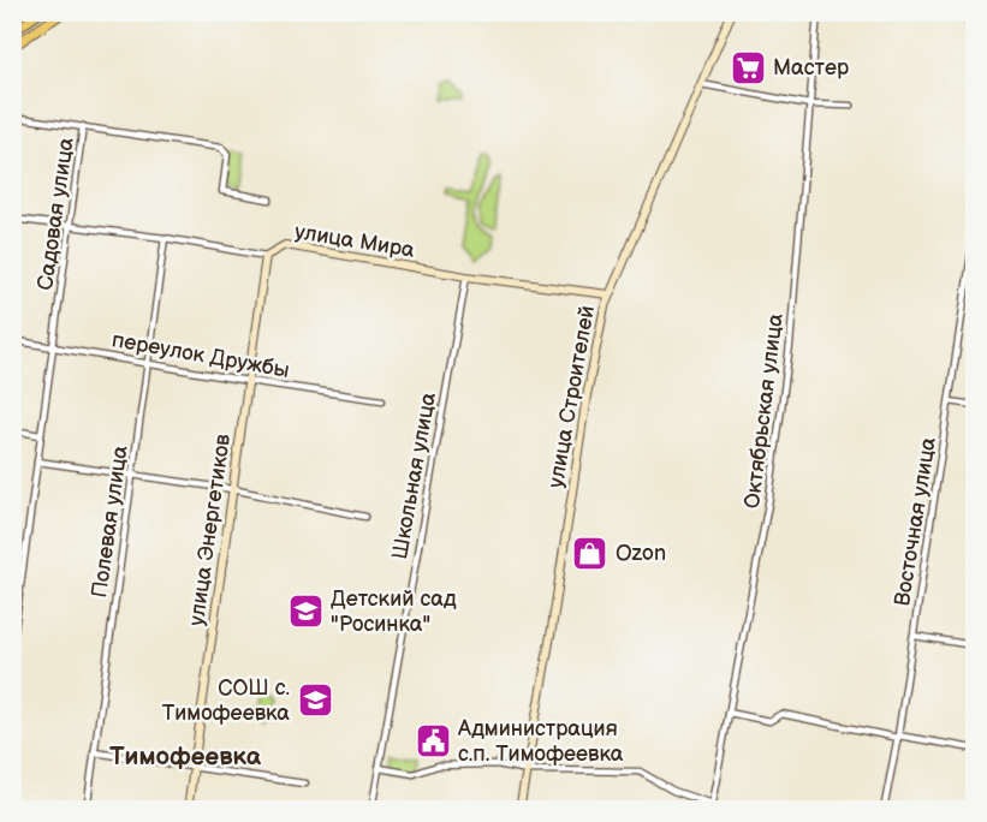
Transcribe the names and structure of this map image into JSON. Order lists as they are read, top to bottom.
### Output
{
  "streets": {
    "street": [
      "Садовая улица",
      "улица Мира",
      "переулок Дружбы",
      "улица Строителей",
      "Октябрьская улица",
      "Школьная улица",
      "Полевая улица",
      "Восточная улица",
      "улица Энергетиков"
    ]
  },
  "crossings": [
    ["Садовая улица", "улица Мира"],
    ["Садовая улица", "переулок Дружбы"],
    ["улица Мира", "улица Строителей"],
    ["улица Мира", "Школьная улица"],
    ["улица Мира", "Полевая улица"],
    ["улица Мира", "улица Энергетиков"],
    ["переулок Дружбы", "Полевая улица"],
    ["переулок Дружбы", "улица Энергетиков"]
  ],
  "districts": ["Тимофеевка"],
  "places": {
    "supermarket": ["Мастер"],
    "shop": ["Ozon"],
    "school or university": ["Детский сад \"Росинка\"", "СОШ с. Тимофеевка"],
    "public building": ["Администрация с.п. Тимофеевка"]
  }
}
